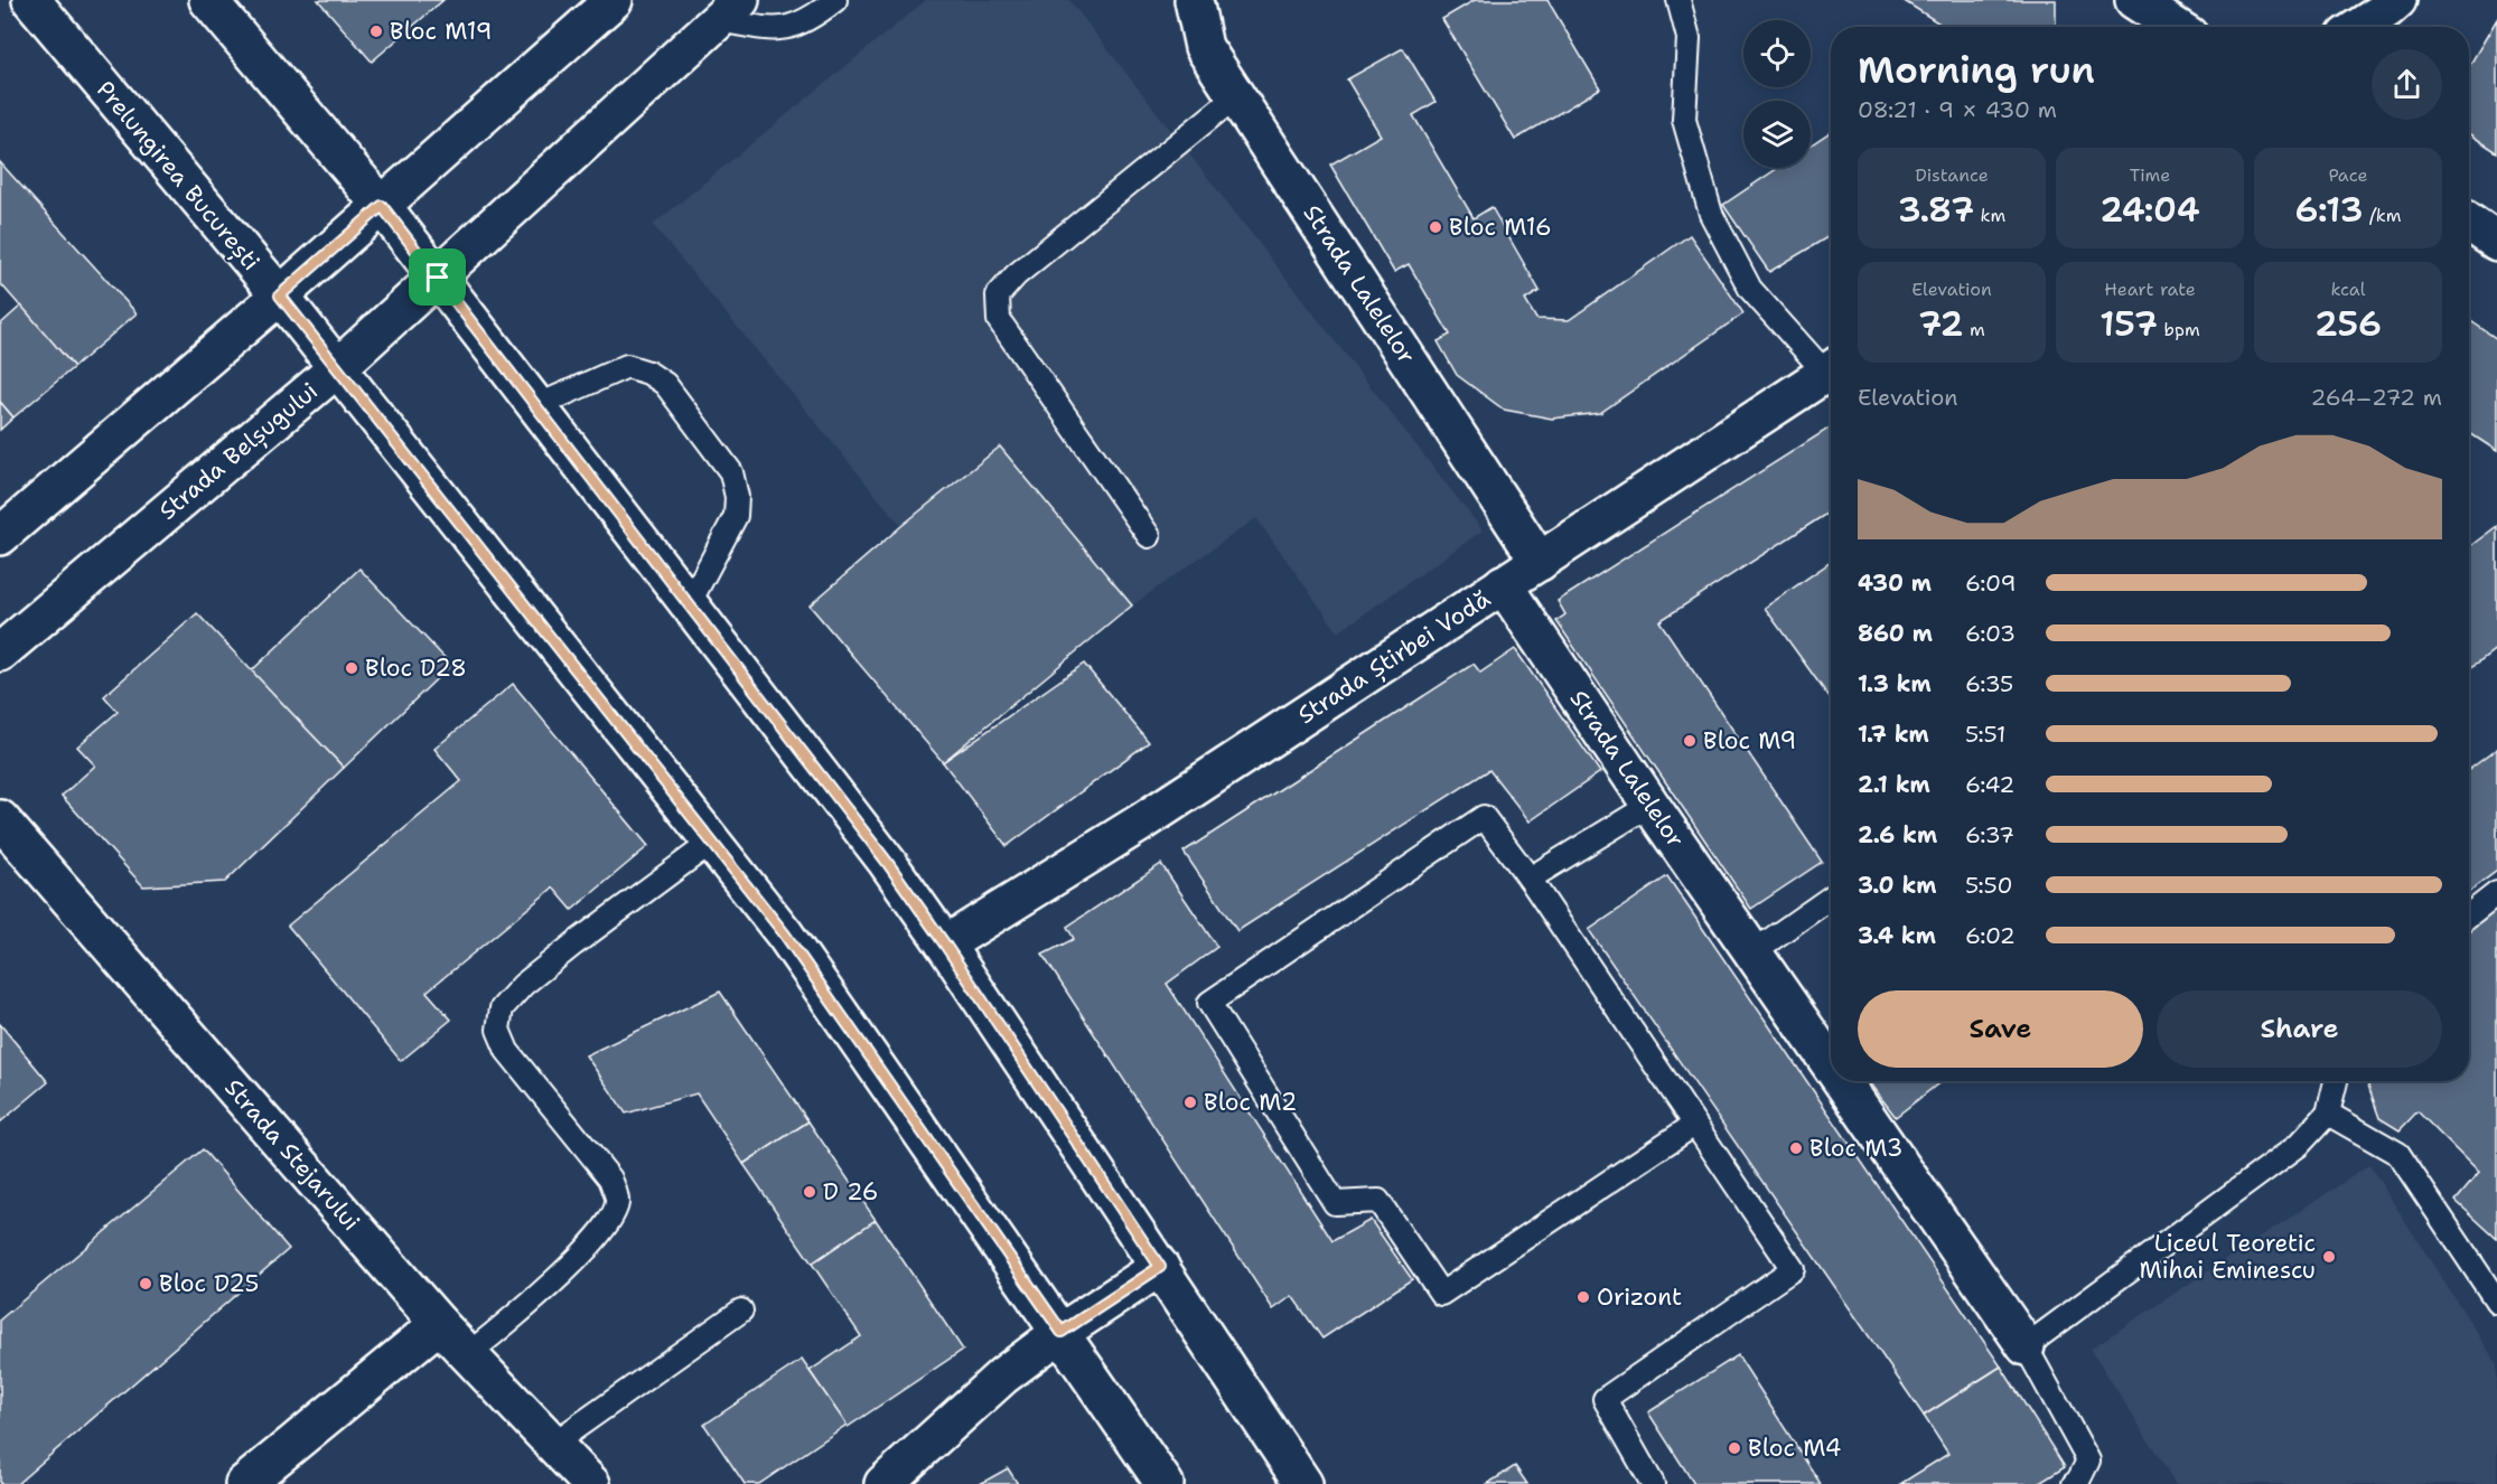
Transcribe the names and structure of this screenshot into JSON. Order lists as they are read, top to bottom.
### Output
{
  "streets": {
    "street": [
      "Prelungirea București",
      "Strada Lalelelor",
      "Strada Belșugului",
      "Strada Știrbei Vodă",
      "Strada Stejarului"
    ]
  },
  "crossings": [
    ["Prelungirea București", "Strada Belșugului"],
    ["Strada Lalelelor", "Strada Știrbei Vodă"]
  ],
  "places": [
    "Bloc M19",
    "Bloc M16",
    "Bloc D28",
    "Bloc M9",
    "Bloc M2",
    "Bloc M3",
    "D 26",
    "Liceul Teoretic Mihai Eminescu",
    "Bloc D25",
    "Orizont",
    "Bloc M4"
  ],
  "page": {
    "heading": ["Morning run", "08:21 · 9 × 430 m"],
    "stats": [
      ["Distance", "3.87 km"],
      ["Time", "24:04"],
      ["Pace", "6:13 /km"],
      ["Elevation", "72 m"],
      ["Heart rate", "157 bpm"],
      ["kcal", "256"]
    ],
    "chart": ["Elevation", "264–272 m"],
    "list": [
      {
        "name": "430 m",
        "note": "6:09"
      },
      {
        "name": "860 m",
        "note": "6:03"
      },
      {
        "name": "1.3 km",
        "note": "6:35"
      },
      {
        "name": "1.7 km",
        "note": "5:51"
      },
      {
        "name": "2.1 km",
        "note": "6:42"
      },
      {
        "name": "2.6 km",
        "note": "6:37"
      },
      {
        "name": "3.0 km",
        "note": "5:50"
      },
      {
        "name": "3.4 km",
        "note": "6:02"
      }
    ],
    "buttons": ["Save", "Share"]
  }
}
